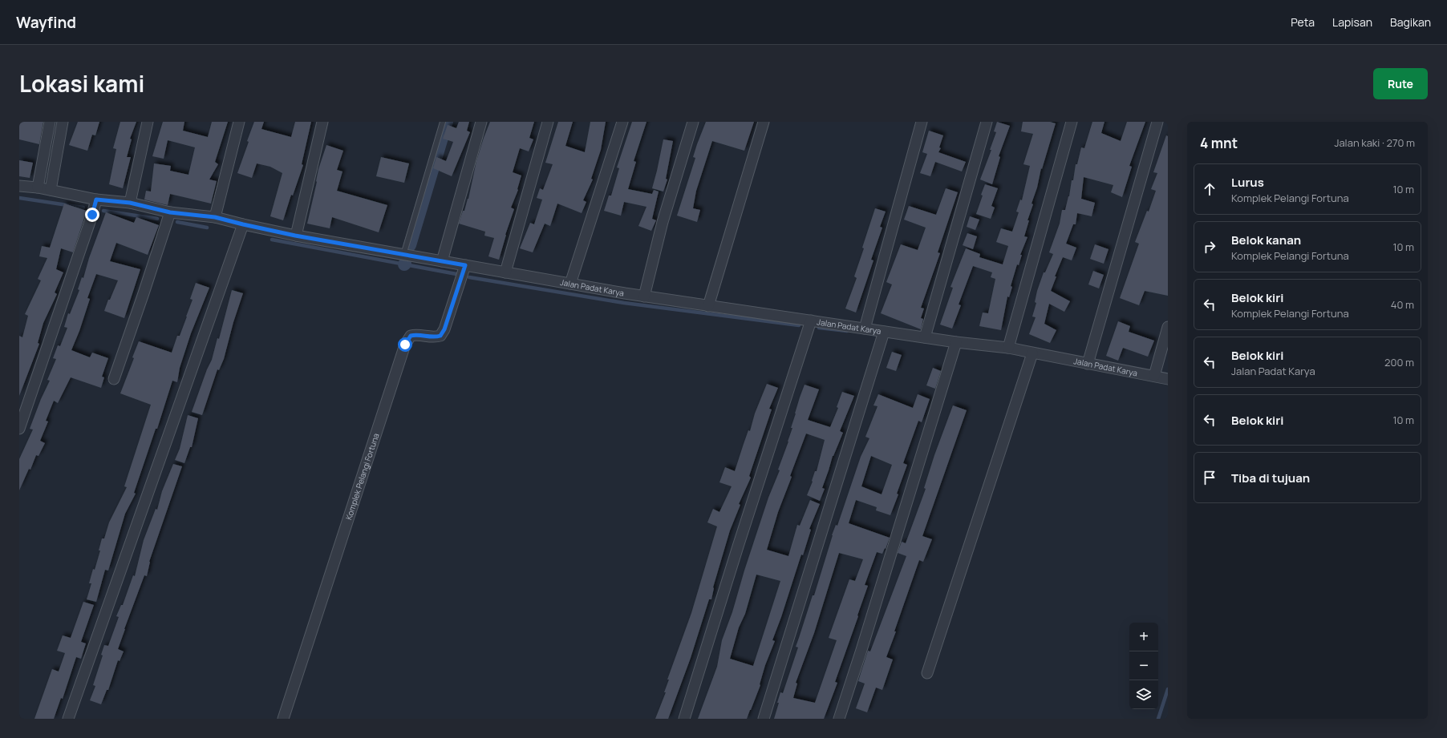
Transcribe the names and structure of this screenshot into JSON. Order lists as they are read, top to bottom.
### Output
{
  "streets": {
    "street": ["Jalan Padat Karya", "Komplek Pelangi Fortuna"]
  },
  "crossings": [
    ["Jalan Padat Karya", "Komplek Pelangi Fortuna"]
  ],
  "page": {
    "header": "Wayfind",
    "nav": ["Peta", "Lapisan", "Bagikan"],
    "title": "Lokasi kami",
    "buttons": "Rute",
    "heading": ["4 mnt", "Jalan kaki · 270 m"],
    "list": [
      ["Lurus", "Komplek Pelangi Fortuna", "10 m"],
      ["Belok kanan", "Komplek Pelangi Fortuna", "10 m"],
      ["Belok kiri", "Komplek Pelangi Fortuna", "40 m"],
      ["Belok kiri", "Jalan Padat Karya", "200 m"],
      ["Belok kiri", "10 m"],
      "Tiba di tujuan"
    ],
    "map_buttons": ["+", "−"]
  }
}
